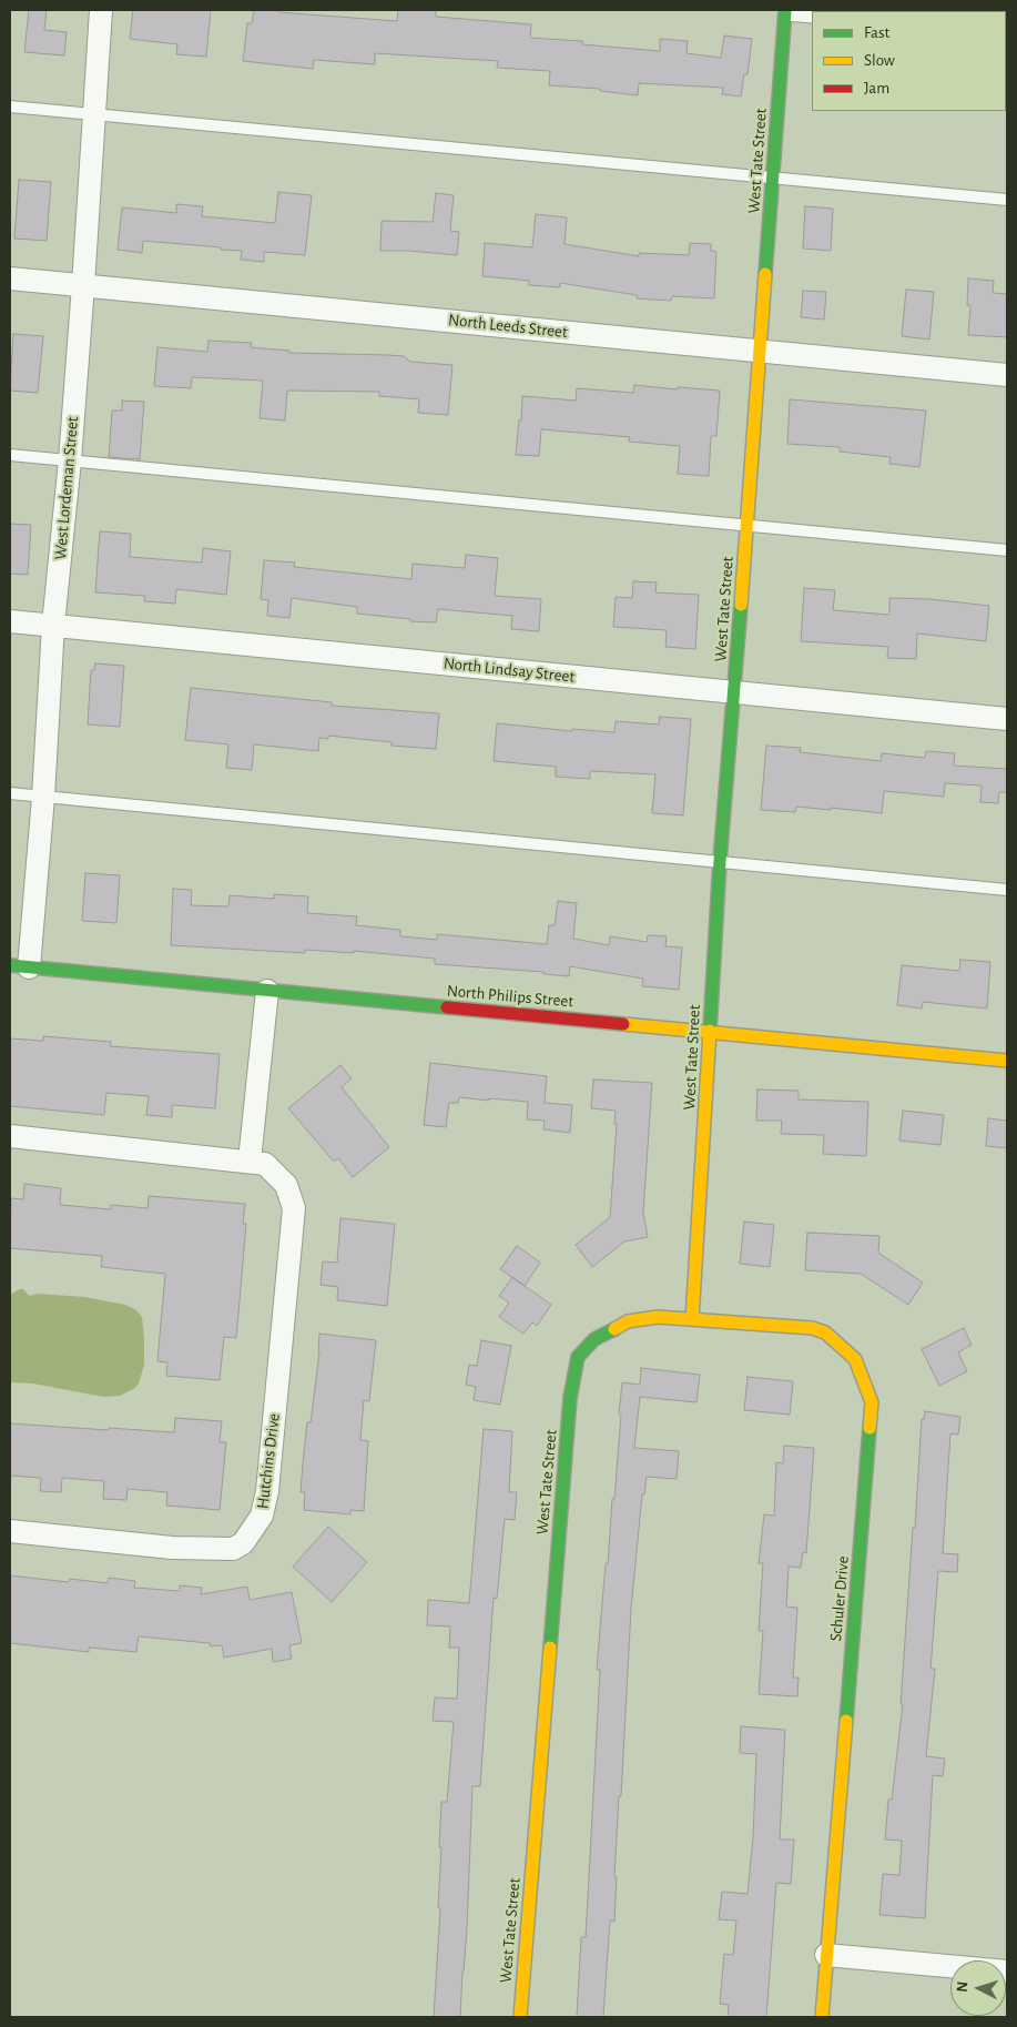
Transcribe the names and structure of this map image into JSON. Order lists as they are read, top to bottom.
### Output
{
  "streets": {
    "street": [
      "West Tate Street",
      "North Leeds Street",
      "West Lordeman Street",
      "North Lindsay Street",
      "North Philips Street",
      "Hutchins Drive",
      "Schuler Drive"
    ]
  },
  "crossings": [
    ["West Tate Street", "North Leeds Street"],
    ["West Tate Street", "North Lindsay Street"],
    ["West Tate Street", "North Philips Street"],
    ["West Tate Street", "Schuler Drive"],
    ["North Leeds Street", "West Lordeman Street"],
    ["West Lordeman Street", "North Lindsay Street"],
    ["West Lordeman Street", "North Philips Street"]
  ],
  "legend": ["Fast", "Slow", "Jam"],
  "north": "left"
}
